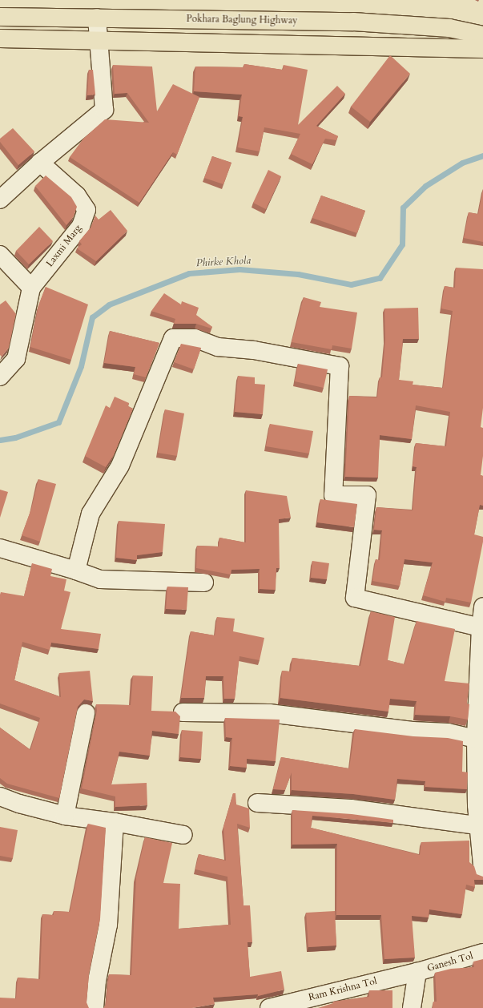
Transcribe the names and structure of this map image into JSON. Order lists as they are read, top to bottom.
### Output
{
  "streets": {
    "highway": ["Pokhara Baglung Highway"],
    "street": ["Laxmi Marg", "Ganesh Tol", "Ram Krishna Tol"]
  },
  "crossings": [
    ["Ganesh Tol", "Ram Krishna Tol"]
  ],
  "water": ["Phirke Khola"]
}
